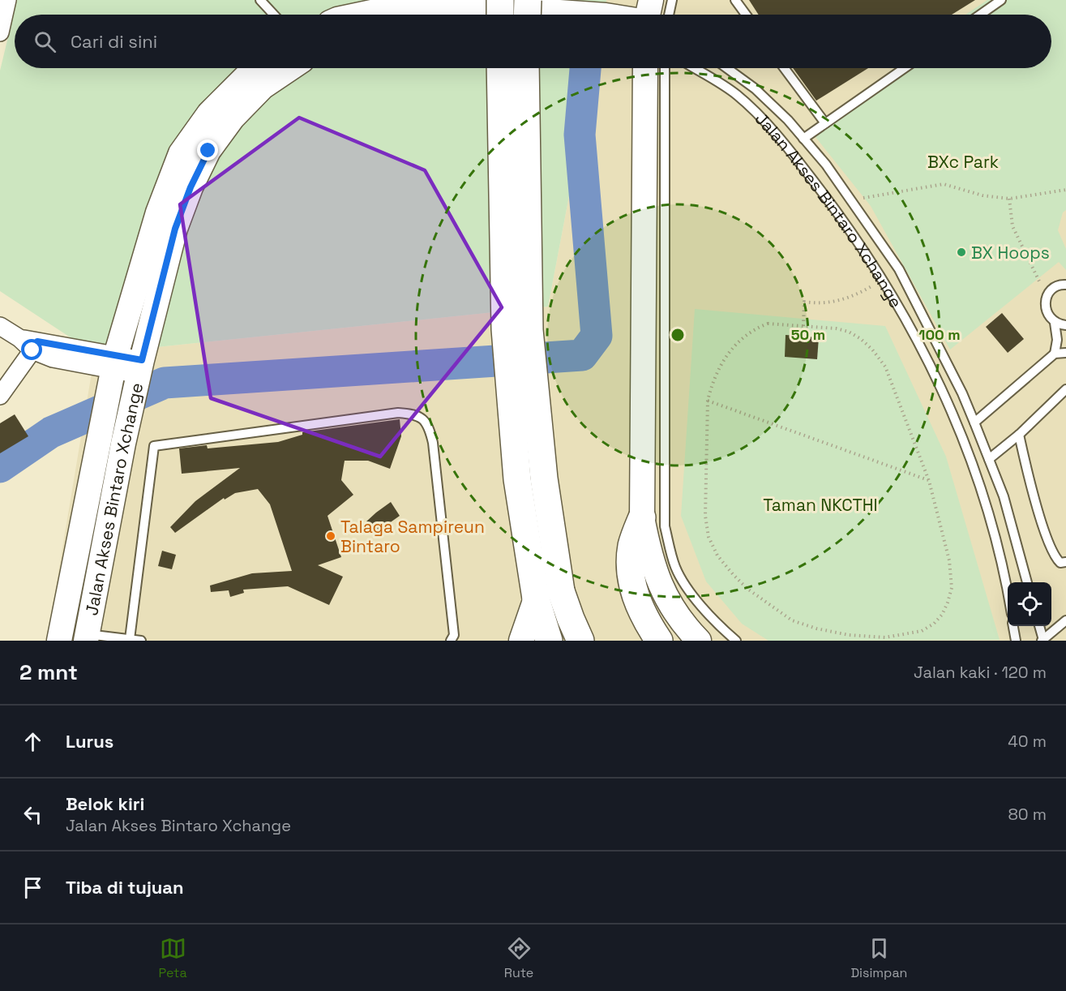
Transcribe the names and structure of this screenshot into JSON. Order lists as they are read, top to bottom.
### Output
{
  "streets": {
    "main road": ["Jalan Akses Bintaro Xchange"]
  },
  "parks": ["BXc Park", "Taman NKCTHI"],
  "places": ["BX Hoops", "Talaga Sampireun Bintaro"],
  "page": {
    "search": "Cari di sini",
    "heading": ["2 mnt", "Jalan kaki · 120 m"],
    "list": [
      ["Lurus", "40 m"],
      ["Belok kiri", "Jalan Akses Bintaro Xchange", "80 m"],
      "Tiba di tujuan"
    ],
    "nav": ["Peta", "Rute", "Disimpan"]
  },
  "rings": ["50 m", "100 m"]
}
